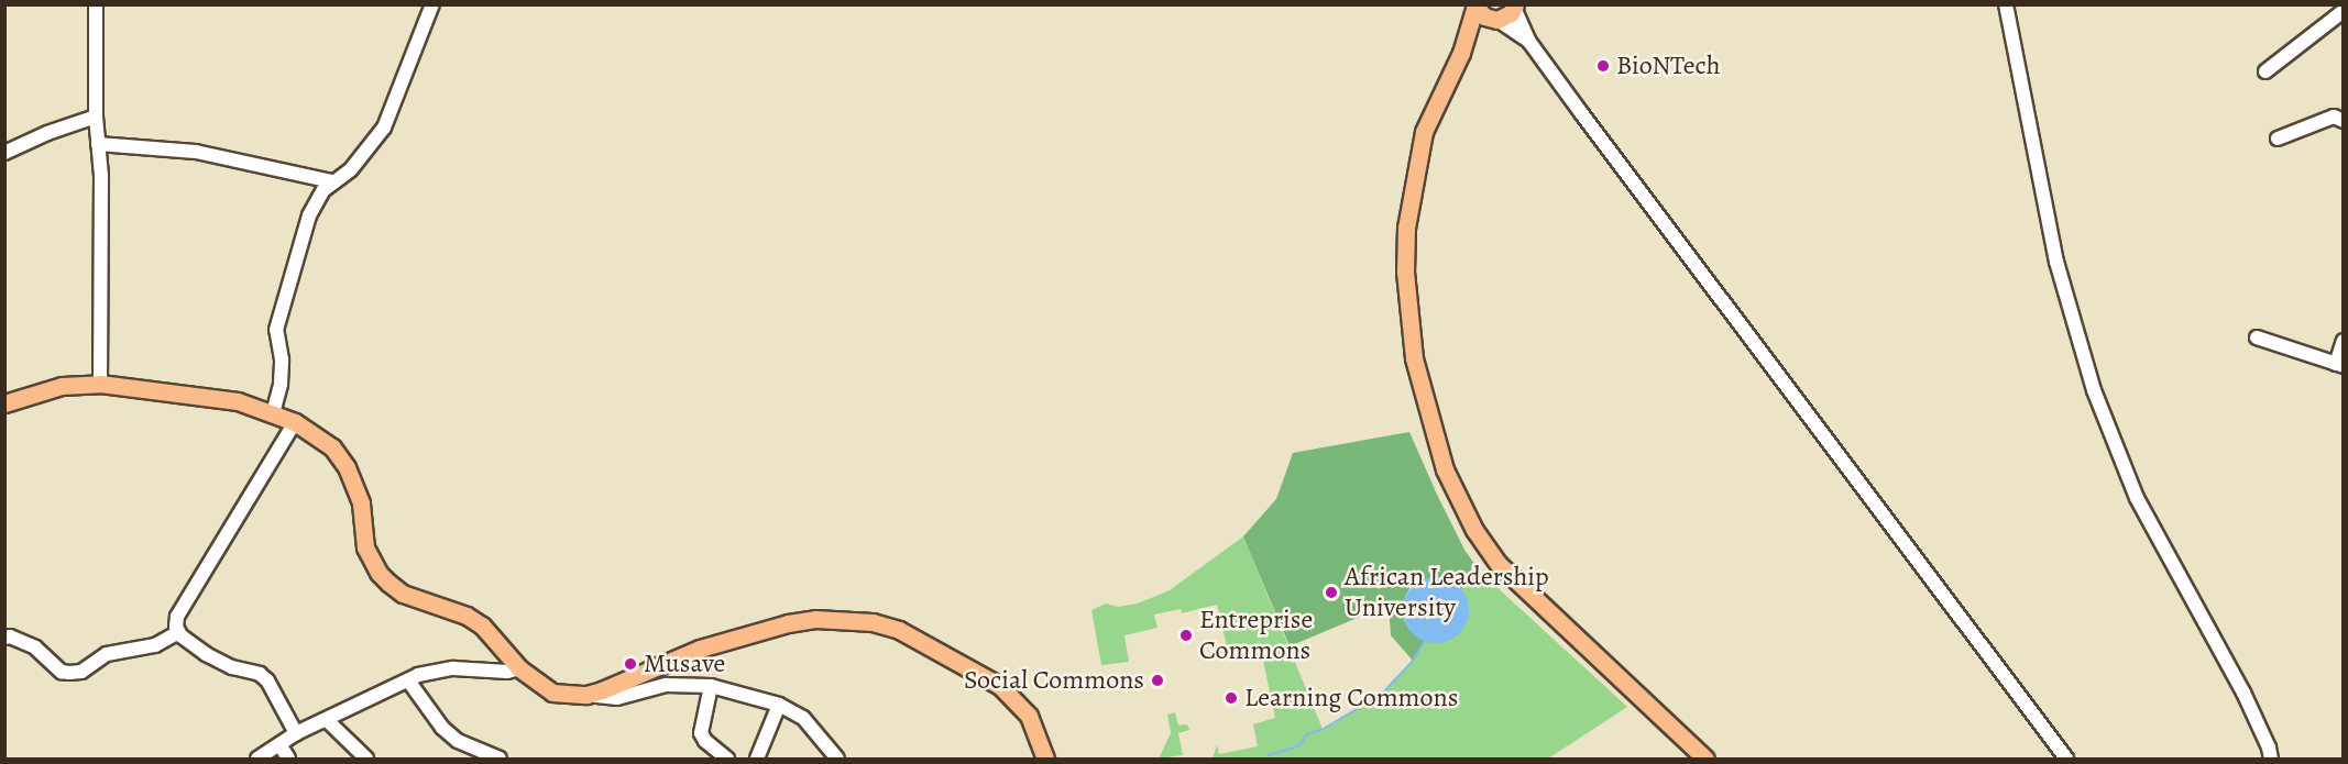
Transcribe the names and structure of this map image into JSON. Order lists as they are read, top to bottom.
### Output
{
  "places": [
    "BioNTech",
    "African Leadership University",
    "Entreprise Commons",
    "Musave",
    "Social Commons",
    "Learning Commons"
  ]
}
